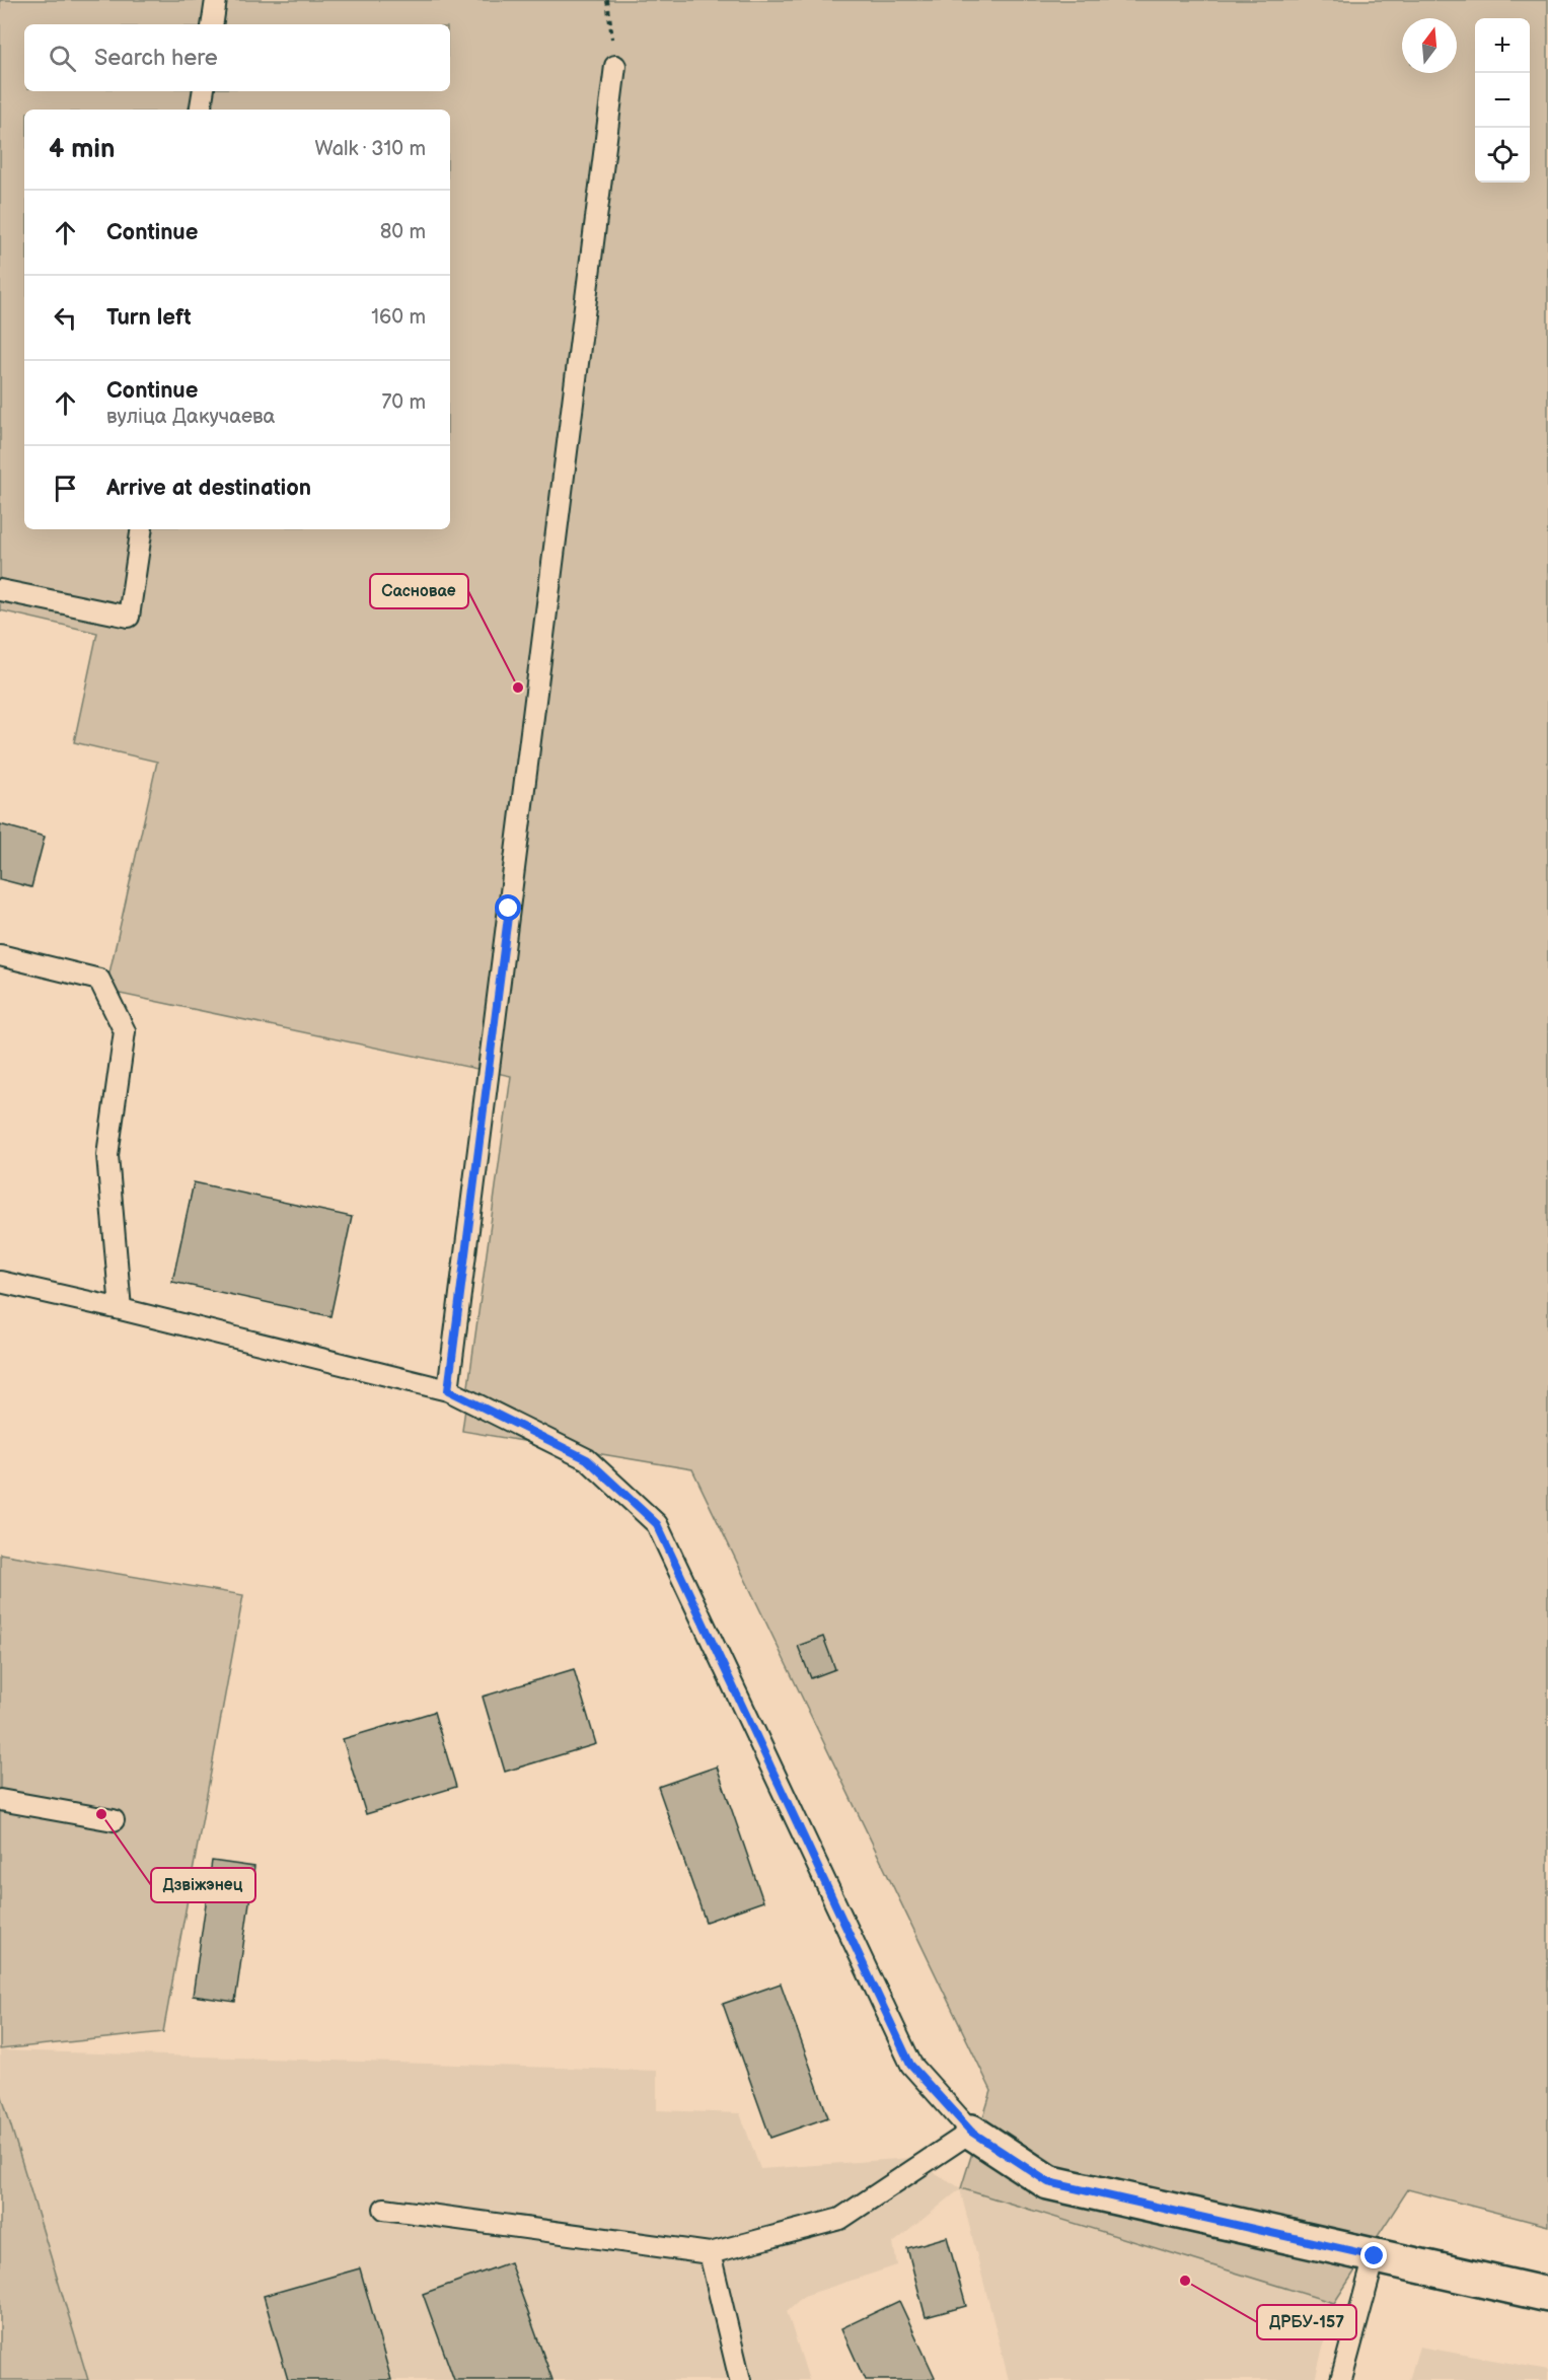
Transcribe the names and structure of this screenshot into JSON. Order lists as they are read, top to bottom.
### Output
{
  "places": ["Сасновае", "Дзвіжэнец", "ДРБУ-157"],
  "north": "top",
  "page": {
    "map_buttons": ["+", "−"],
    "search": "Search here",
    "heading": ["4 min", "Walk · 310 m"],
    "list": [
      ["Continue", "80 m"],
      ["Turn left", "160 m"],
      ["Continue", "вуліца Дакучаева", "70 m"],
      "Arrive at destination"
    ]
  }
}
